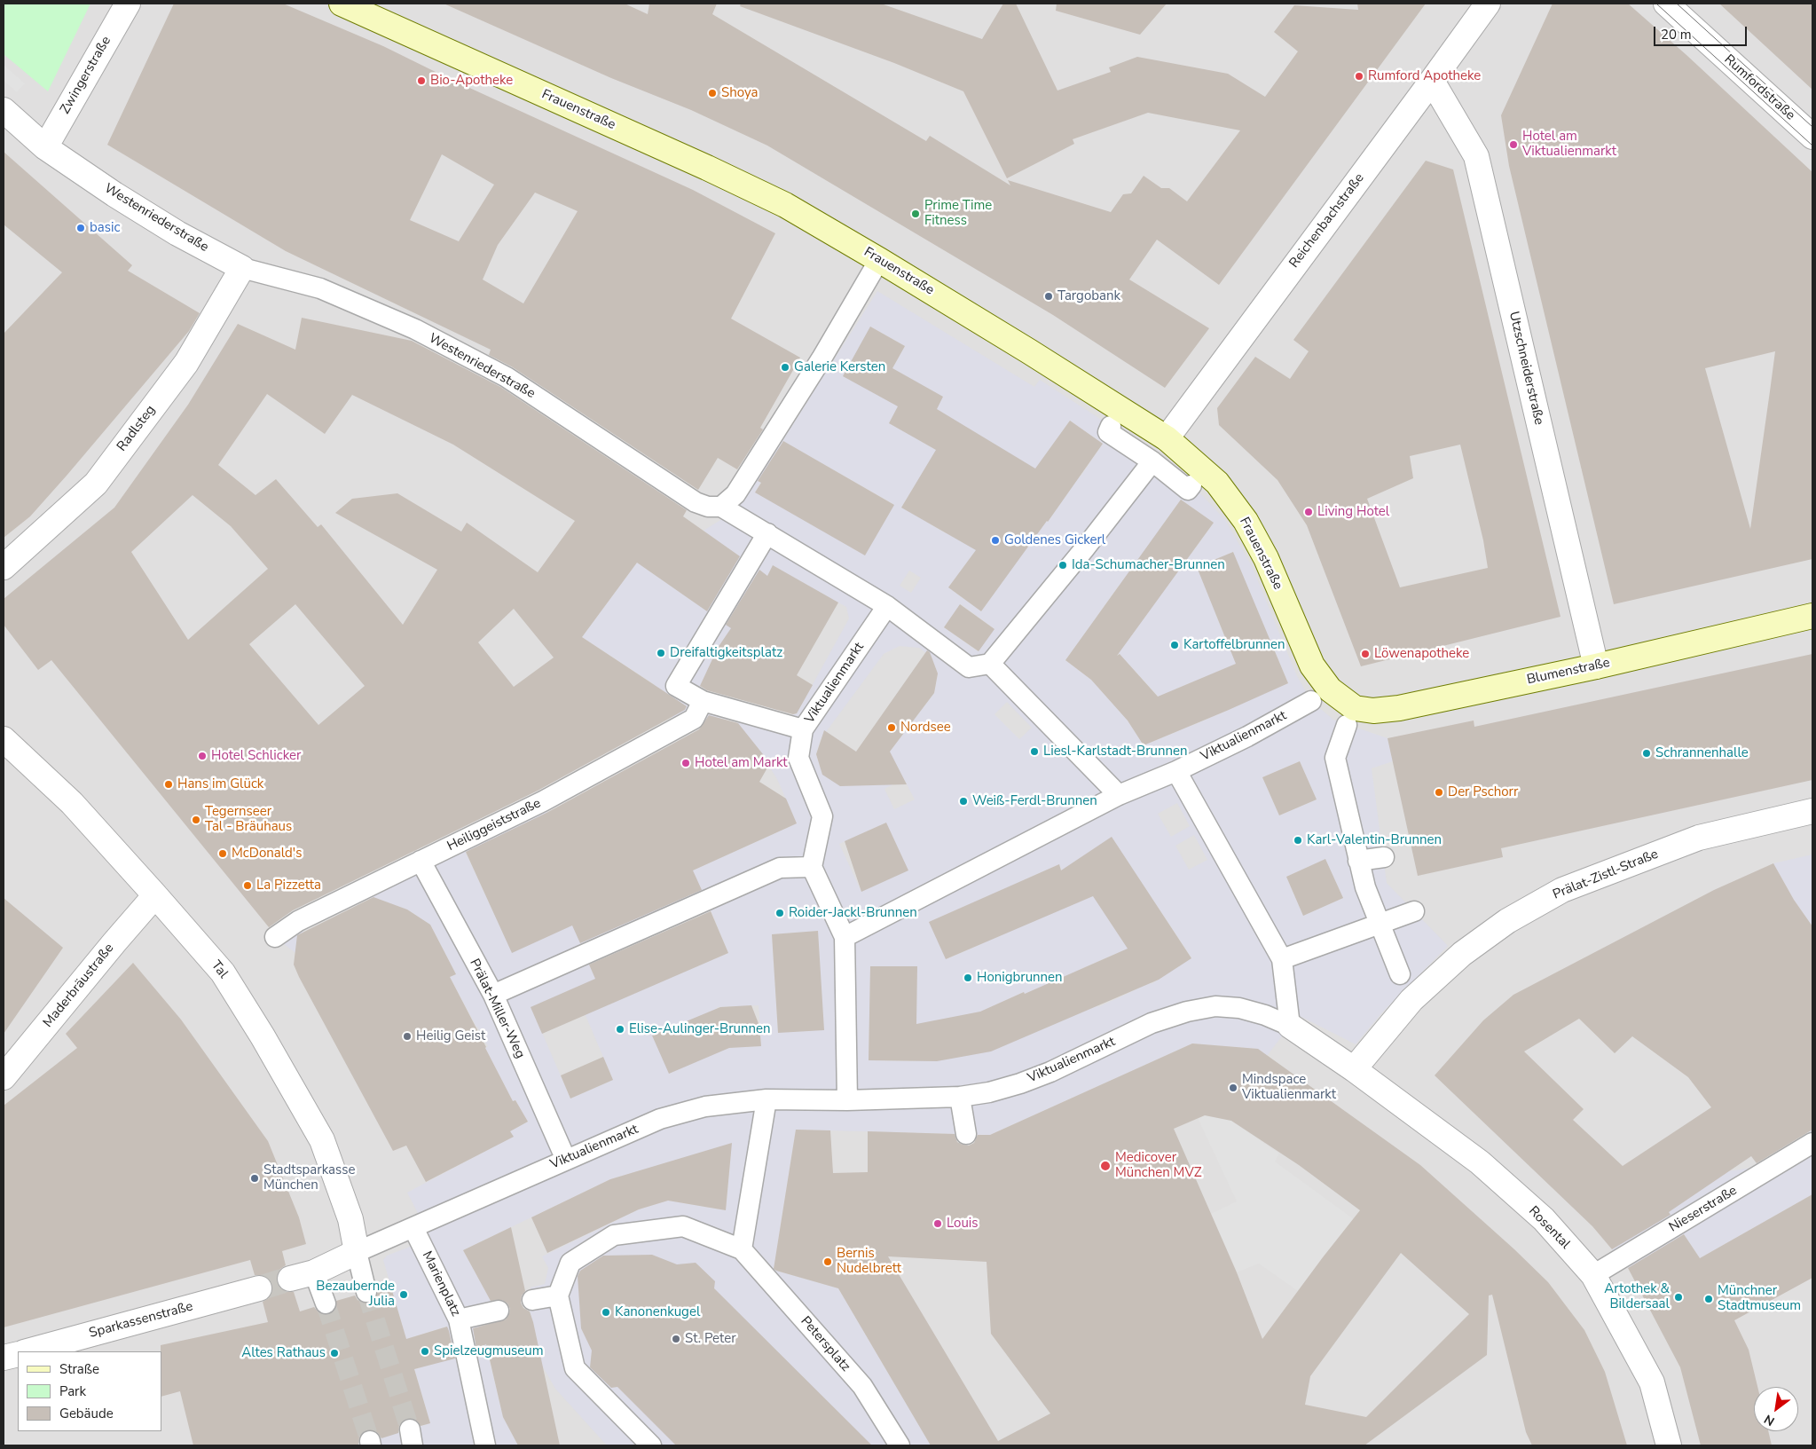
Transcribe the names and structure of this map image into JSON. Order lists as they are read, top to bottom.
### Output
{
  "streets": {
    "main road": ["Frauenstraße", "Blumenstraße"],
    "street": [
      "Zwingerstraße",
      "Rumfordstraße",
      "Westenriederstraße",
      "Reichenbachstraße",
      "Utzschneiderstraße",
      "Radlsteg",
      "Viktualienmarkt",
      "Heiliggeiststraße",
      "Prälat-Zistl-Straße",
      "Tal",
      "Maderbräustraße",
      "Prälat-Miller-Weg",
      "Nieserstraße",
      "Rosental",
      "Marienplatz",
      "Sparkassenstraße",
      "Petersplatz"
    ]
  },
  "crossings": [
    ["Zwingerstraße", "Westenriederstraße"],
    ["Frauenstraße", "Reichenbachstraße"],
    ["Frauenstraße", "Blumenstraße"],
    ["Frauenstraße", "Viktualienmarkt"],
    ["Westenriederstraße", "Radlsteg"],
    ["Reichenbachstraße", "Utzschneiderstraße"],
    ["Utzschneiderstraße", "Blumenstraße"],
    ["Blumenstraße", "Viktualienmarkt"],
    ["Viktualienmarkt", "Prälat-Zistl-Straße"],
    ["Viktualienmarkt", "Tal"],
    ["Viktualienmarkt", "Prälat-Miller-Weg"],
    ["Viktualienmarkt", "Rosental"],
    ["Viktualienmarkt", "Marienplatz"],
    ["Heiliggeiststraße", "Prälat-Miller-Weg"],
    ["Prälat-Zistl-Straße", "Rosental"],
    ["Tal", "Maderbräustraße"],
    ["Nieserstraße", "Rosental"]
  ],
  "places": [
    "Rumford Apotheke",
    "Bio-Apotheke",
    "Shoya",
    "Hotel am Viktualienmarkt",
    "Prime Time Fitness",
    "basic",
    "Targobank",
    "Galerie Kersten",
    "Living Hotel",
    "Goldenes Gickerl",
    "Ida-Schumacher-Brunnen",
    "Kartoffelbrunnen",
    "Dreifaltigkeitsplatz",
    "Löwenapotheke",
    "Nordsee",
    "Liesl-Karlstadt-Brunnen",
    "Schrannenhalle",
    "Hotel Schlicker",
    "Hotel am Markt",
    "Hans im Glück",
    "Der Pschorr",
    "Weiß-Ferdl-Brunnen",
    "Tegernseer Tal - Bräuhaus",
    "Karl-Valentin-Brunnen",
    "McDonald's",
    "La Pizzetta",
    "Roider-Jackl-Brunnen",
    "Honigbrunnen",
    "Elise-Aulinger-Brunnen",
    "Heilig Geist",
    "Mindspace Viktualienmarkt",
    "Medicover München MVZ",
    "Stadtsparkasse München",
    "Louis",
    "Bernis Nudelbrett",
    "Bezaubernde Julia",
    "Artothek & Bildersaal",
    "Münchner Stadtmuseum",
    "Kanonenkugel",
    "St. Peter",
    "Spielzeugmuseum",
    "Altes Rathaus"
  ],
  "legend": ["Straße", "Park", "Gebäude"],
  "scale_bar": "20 m",
  "north": "bottom left"
}
